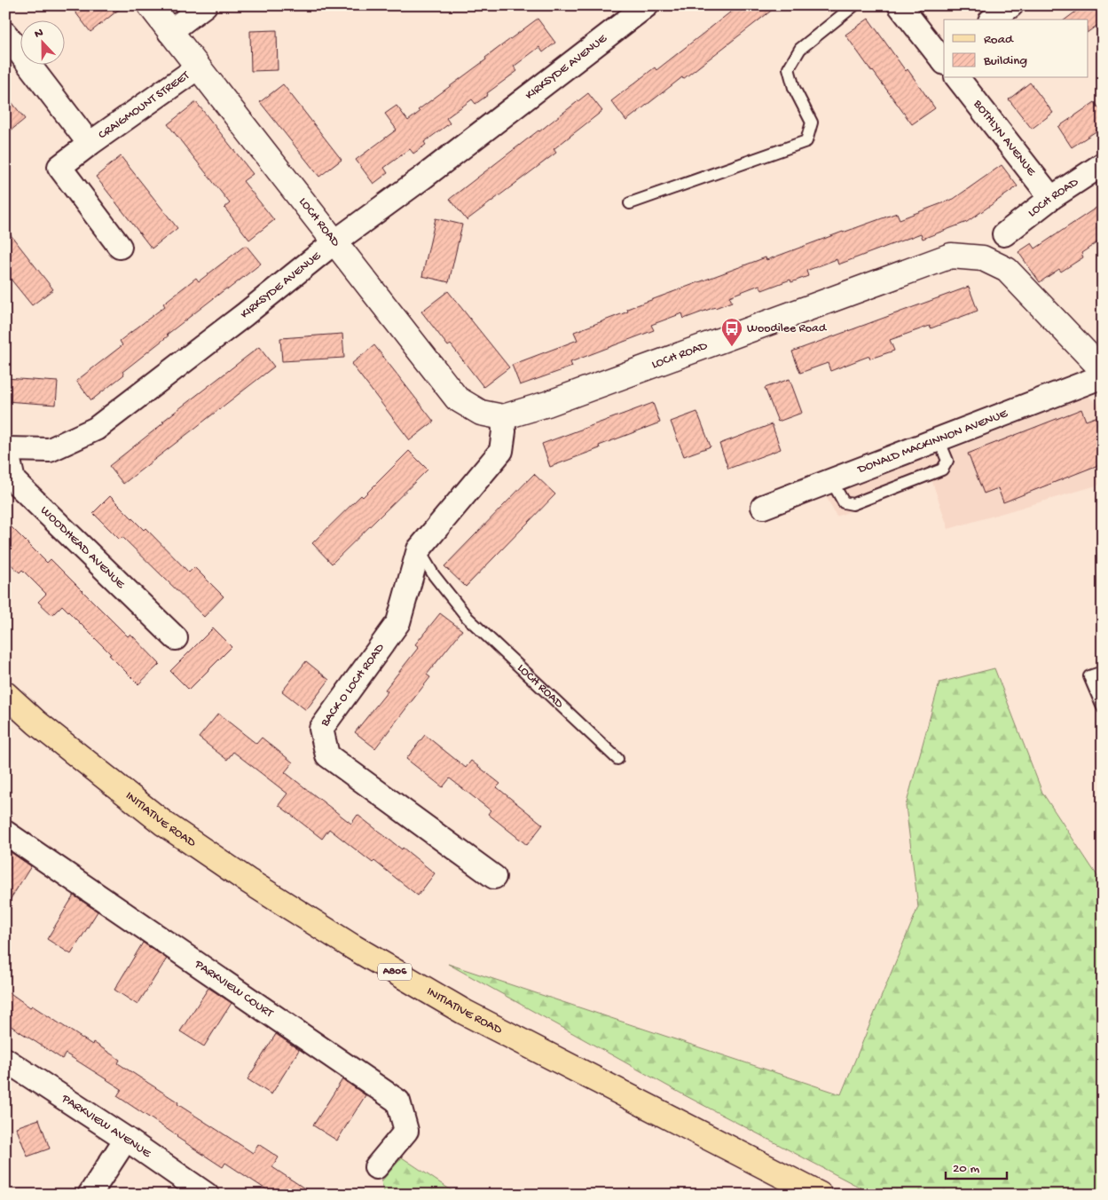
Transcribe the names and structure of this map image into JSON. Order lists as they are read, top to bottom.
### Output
{
  "streets": {
    "main road": ["INITIATIVE ROAD", "A806"],
    "street": [
      "KIRKSYDE AVENUE",
      "CRAIGMOUNT STREET",
      "BOTHLYN AVENUE",
      "LOCH ROAD",
      "DONALD MACKINNON AVENUE",
      "WOODHEAD AVENUE",
      "BACK O LOCH ROAD",
      "PARKVIEW COURT",
      "PARKVIEW AVENUE"
    ]
  },
  "crossings": [
    ["KIRKSYDE AVENUE", "LOCH ROAD"],
    ["KIRKSYDE AVENUE", "WOODHEAD AVENUE"],
    ["CRAIGMOUNT STREET", "LOCH ROAD"],
    ["BOTHLYN AVENUE", "LOCH ROAD"],
    ["LOCH ROAD", "BACK O LOCH ROAD"]
  ],
  "places": {
    "bus stop": ["Woodilee Road"]
  },
  "legend": ["Road", "Building"],
  "scale_bar": "20 m",
  "north": "top"
}
